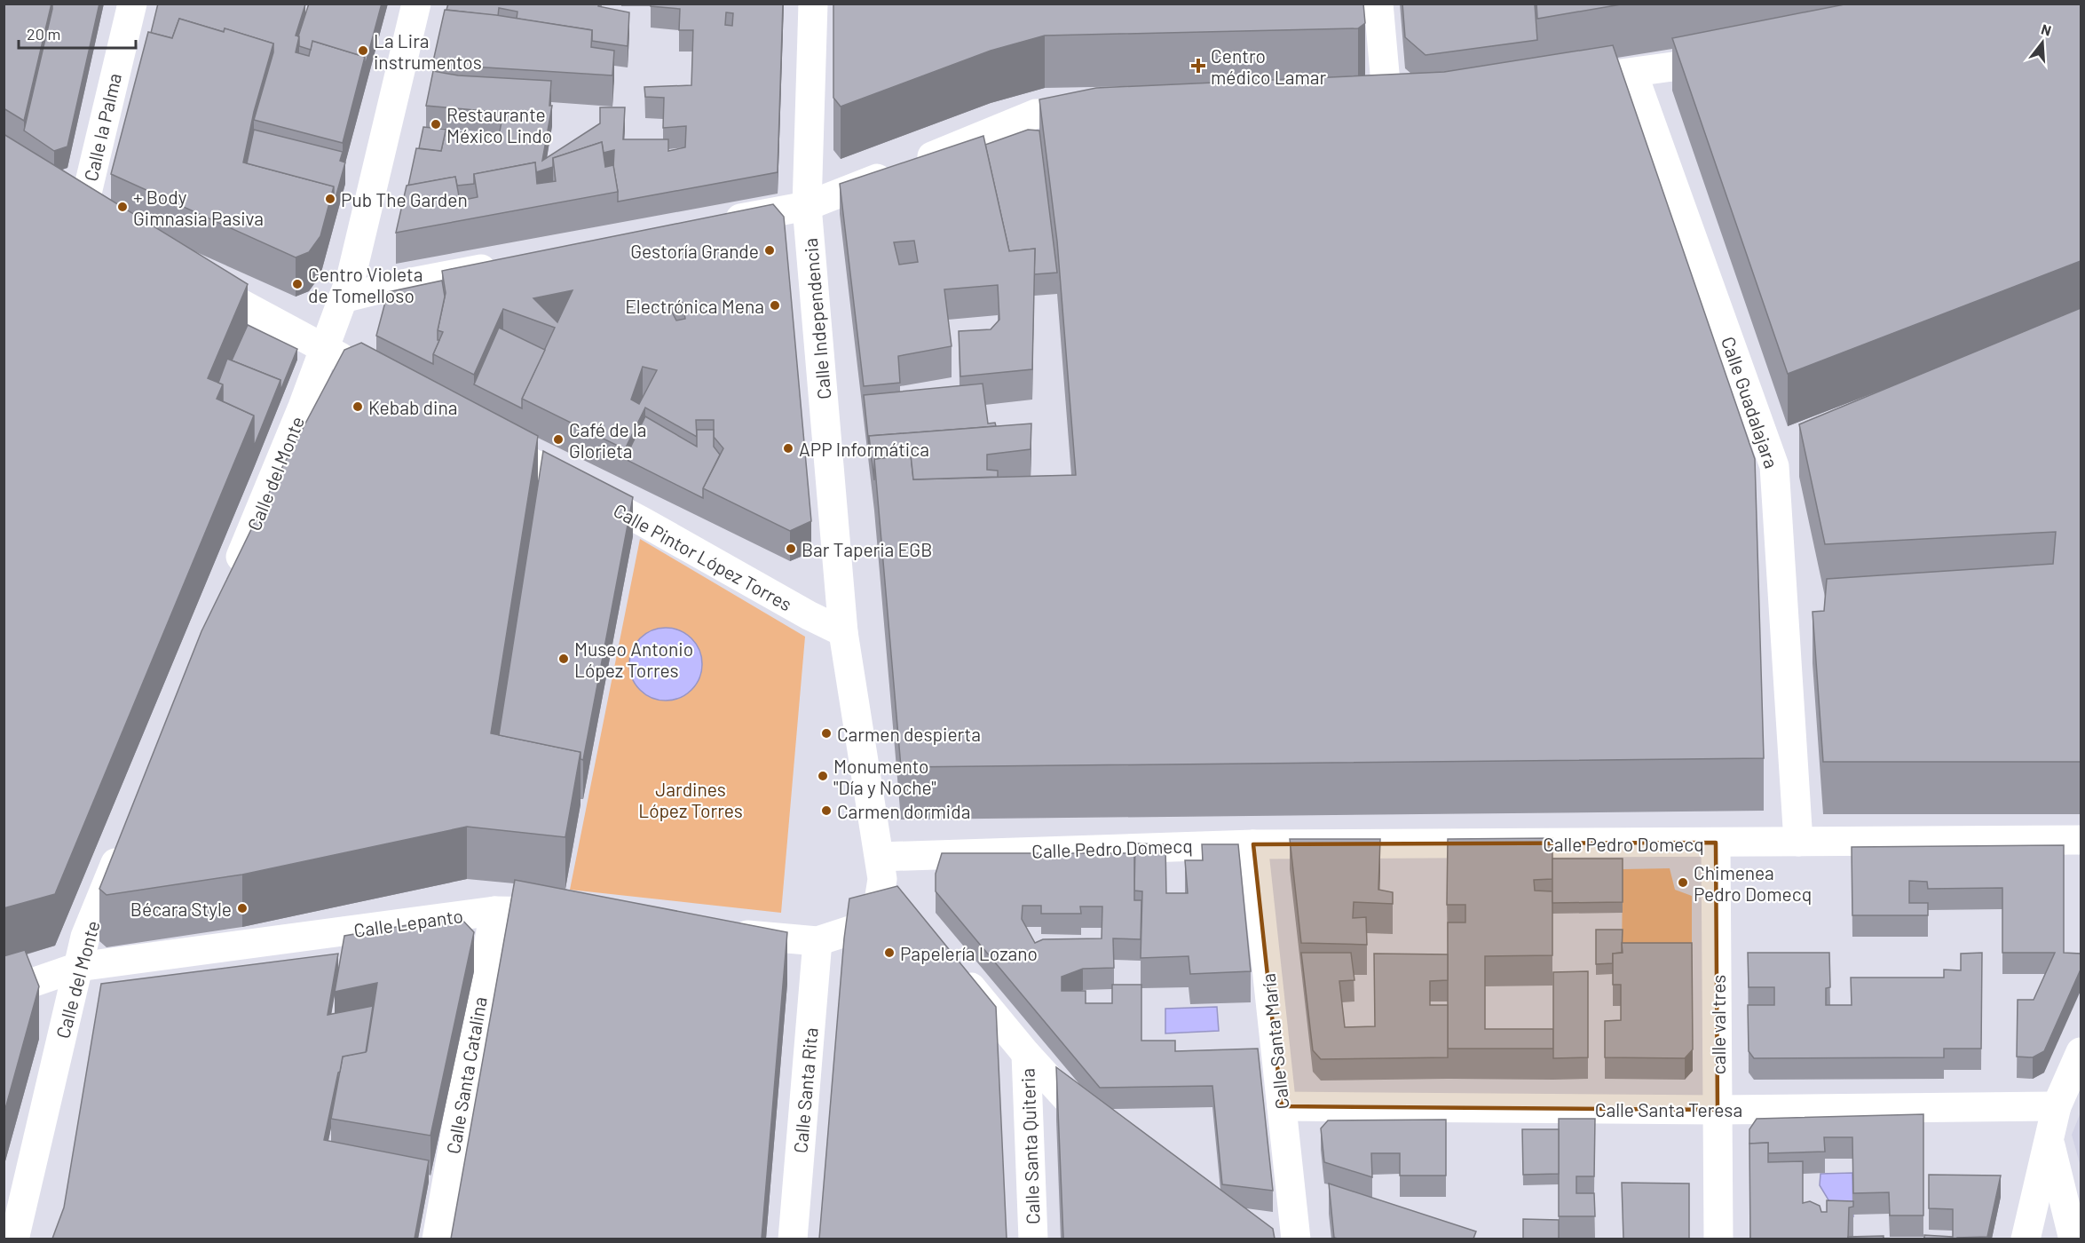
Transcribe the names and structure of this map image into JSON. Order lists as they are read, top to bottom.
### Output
{
  "streets": {
    "street": [
      "Calle la Palma",
      "Calle Independencia",
      "Calle Guadalajara",
      "Calle del Monte",
      "Calle Pintor López Torres",
      "Calle Pedro Domecq",
      "Calle Lepanto",
      "calle val tres",
      "Calle Santa María",
      "Calle Santa Catalina",
      "Calle Santa Rita",
      "Calle Santa Teresa",
      "Calle Santa Quiteria"
    ]
  },
  "crossings": [
    ["Calle Independencia", "Calle Pintor López Torres"],
    ["Calle Independencia", "Calle Pedro Domecq"],
    ["Calle Guadalajara", "Calle Pedro Domecq"],
    ["Calle del Monte", "Calle Lepanto"],
    ["Calle Pedro Domecq", "calle val tres"],
    ["Calle Pedro Domecq", "Calle Santa María"],
    ["Calle Lepanto", "Calle Santa Catalina"],
    ["calle val tres", "Calle Santa Teresa"],
    ["Calle Santa María", "Calle Santa Teresa"]
  ],
  "parks": ["Jardines López Torres"],
  "places": {
    "other": [
      "La Lira instrumentos",
      "Restaurante México Lindo",
      "Pub The Garden",
      "+ Body Gimnasia Pasiva",
      "Gestoría Grande",
      "Centro Violeta de Tomelloso",
      "Electrónica Mena",
      "Kebab dina",
      "Café de la Glorieta",
      "APP Informática",
      "Bar Taperia EGB",
      "Museo Antonio López Torres",
      "Carmen despierta",
      "Monumento \"Día y Noche\"",
      "Carmen dormida",
      "Chimenea Pedro Domecq",
      "Bécara Style",
      "Papelería Lozano"
    ],
    "health": ["Centro médico Lamar"]
  },
  "scale_bar": "20 m",
  "north": "top"
}
